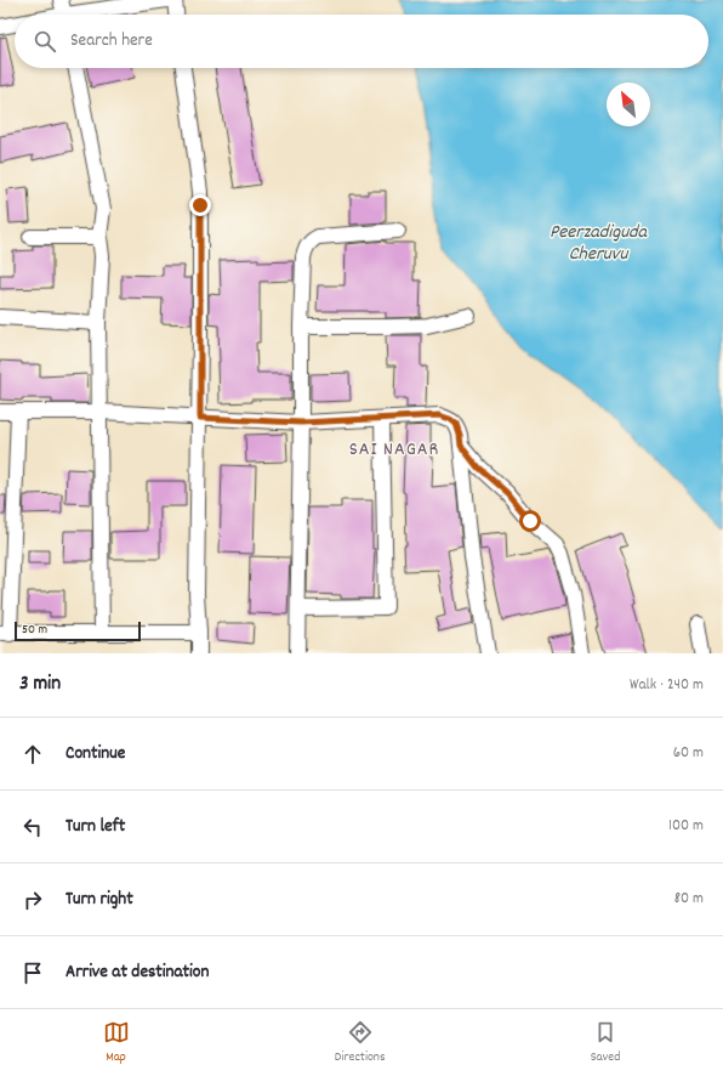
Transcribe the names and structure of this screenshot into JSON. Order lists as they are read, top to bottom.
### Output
{
  "districts": ["SAI NAGAR"],
  "water": ["Peerzadiguda Cheruvu"],
  "scale_bar": "50 m",
  "north": "top left",
  "page": {
    "search": "Search here",
    "scale": "50 m",
    "heading": ["3 min", "Walk · 240 m"],
    "list": [
      ["Continue", "60 m"],
      ["Turn left", "100 m"],
      ["Turn right", "80 m"],
      "Arrive at destination"
    ],
    "nav": ["Map", "Directions", "Saved"]
  }
}
